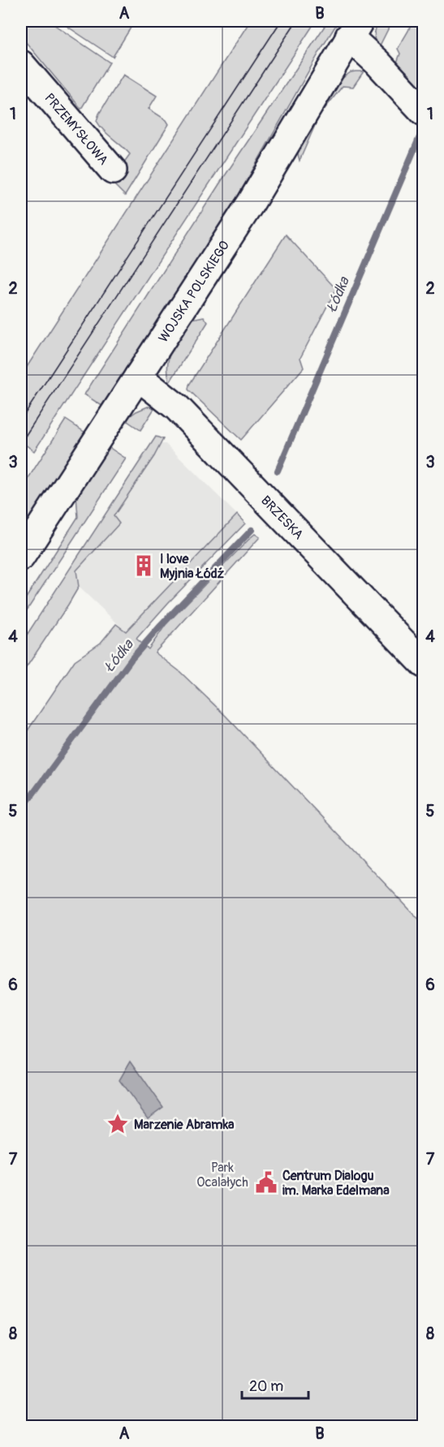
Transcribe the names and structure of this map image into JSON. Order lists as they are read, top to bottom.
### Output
{
  "streets": {
    "street": ["PRZEMYSŁOWA", "WOJSKA POLSKIEGO", "BRZESKA"]
  },
  "crossings": [
    ["WOJSKA POLSKIEGO", "BRZESKA"]
  ],
  "water": ["Łódka"],
  "parks": ["Park Ocalałych"],
  "places": {
    "building": ["I love Myjnia Łódź"],
    "place": ["Marzenie Abramka"],
    "public building": ["Centrum Dialogu im. Marka Edelmana"]
  },
  "scale_bar": "20 m",
  "grid": {
    "columns": ["A", "B"],
    "rows": [
      "1",
      "2",
      "3",
      "4",
      "5",
      "6",
      "7",
      "8"
    ]
  }
}
